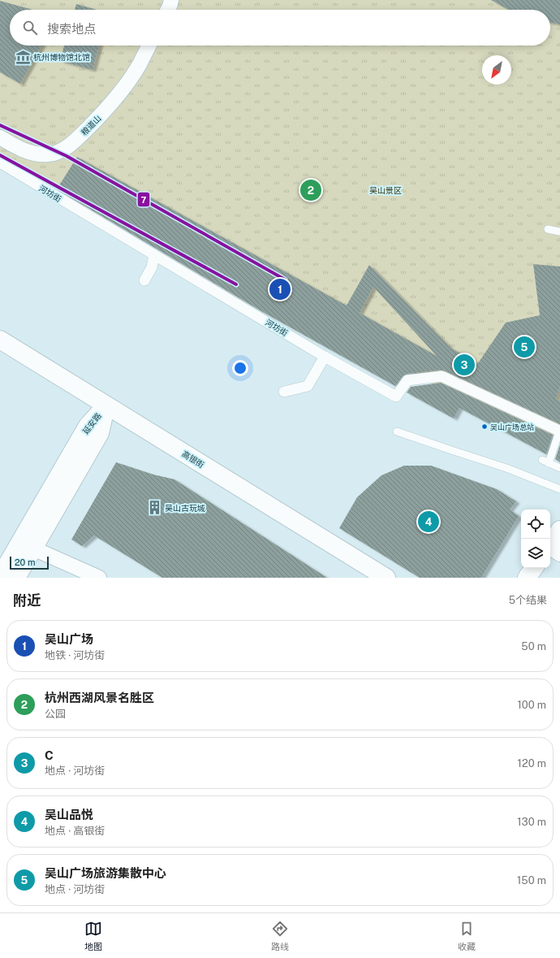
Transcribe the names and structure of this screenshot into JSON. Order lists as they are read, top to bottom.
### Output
{
  "streets": {
    "street": [
      "粮道山",
      "河坊街",
      "延安路",
      "高银街"
    ]
  },
  "crossings": [
    ["延安路", "高银街"]
  ],
  "parks": ["吴山景区"],
  "places": {
    "museum": ["杭州博物馆北馆"],
    "other": ["吴山广场总站"],
    "building": ["吴山古玩城"]
  },
  "lines": ["transit line 7"],
  "scale_bar": "20 m",
  "north": "bottom left",
  "page": {
    "search": "搜索地点",
    "pins": [
      "2",
      "1",
      "5",
      "3",
      "4"
    ],
    "scale": "20 m",
    "heading": ["附近", "5个结果"],
    "list": [
      {
        "mark": "1",
        "name": "吴山广场",
        "note": "地铁 · 河坊街",
        "value": "50 m"
      },
      {
        "mark": "2",
        "name": "杭州西湖风景名胜区",
        "note": "公园",
        "value": "100 m"
      },
      {
        "mark": "3",
        "name": "C",
        "note": "地点 · 河坊街",
        "value": "120 m"
      },
      {
        "mark": "4",
        "name": "吴山品悦",
        "note": "地点 · 高银街",
        "value": "130 m"
      },
      {
        "mark": "5",
        "name": "吴山广场旅游集散中心",
        "note": "地点 · 河坊街",
        "value": "150 m"
      }
    ],
    "nav": ["地图", "路线", "收藏"]
  }
}
